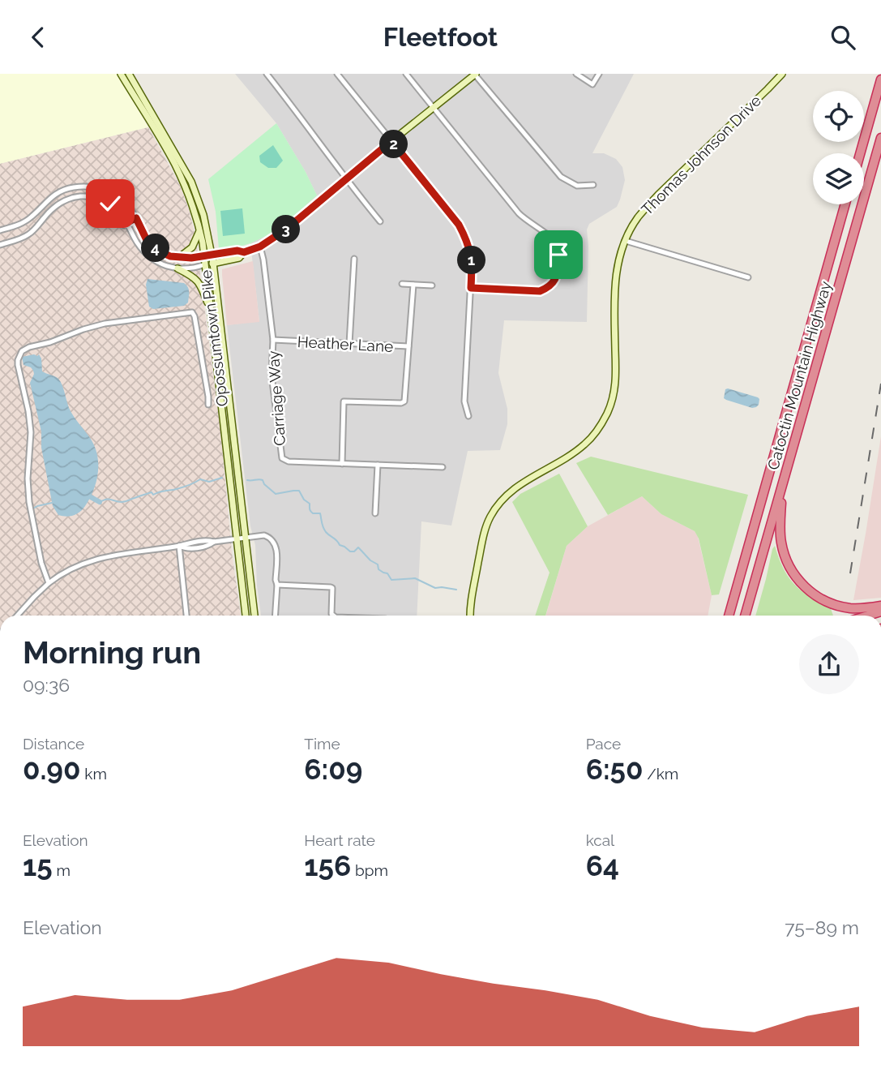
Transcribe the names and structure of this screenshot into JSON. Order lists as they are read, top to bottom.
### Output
{
  "streets": {
    "highway": ["Catoctin Mountain Highway"],
    "main road": ["Thomas Johnson Drive", "Opossumtown Pike"],
    "street": ["Heather Lane", "Carriage Way"]
  },
  "crossings": [
    ["Heather Lane", "Carriage Way"]
  ],
  "page": {
    "header": "Fleetfoot",
    "pins": [
      "2",
      "3",
      "4",
      "1"
    ],
    "heading": ["Morning run", "09:36"],
    "stats": [
      ["Distance", "0.90 km"],
      ["Time", "6:09"],
      ["Pace", "6:50 /km"],
      ["Elevation", "15 m"],
      ["Heart rate", "156 bpm"],
      ["kcal", "64"]
    ],
    "chart": ["Elevation", "75–89 m"]
  }
}
